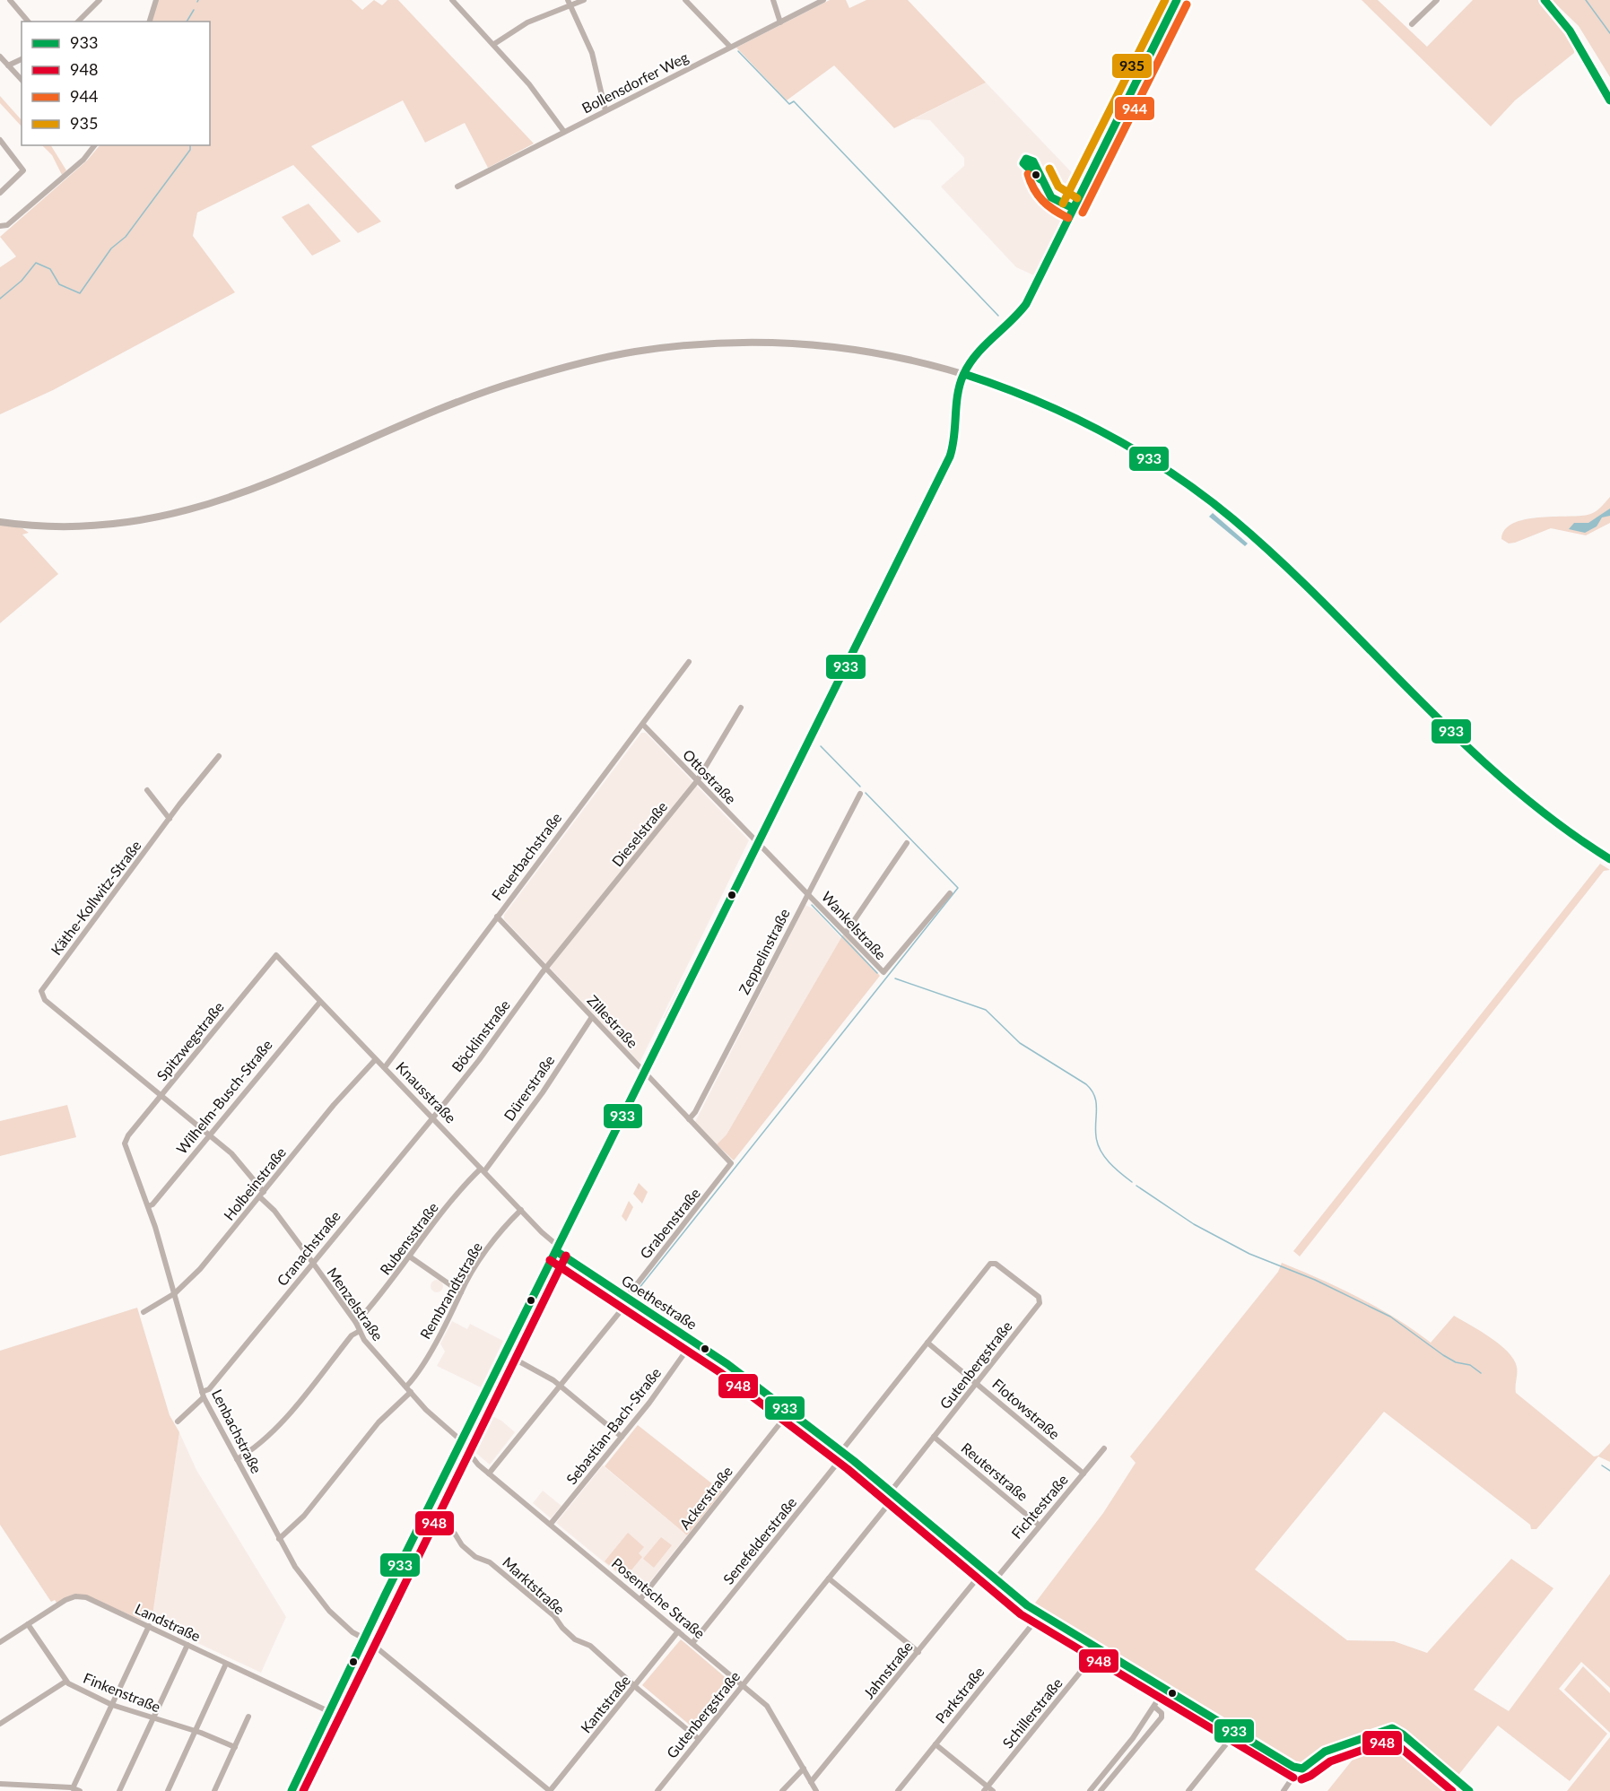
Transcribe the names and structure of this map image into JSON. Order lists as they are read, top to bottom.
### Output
{
  "streets": {
    "main road": ["Goethestraße"],
    "street": [
      "Bollensdorfer Weg",
      "Ottostraße",
      "Dieselstraße",
      "Feuerbachstraße",
      "Käthe-Kollwitz-Straße",
      "Wankelstraße",
      "Zeppelinstraße",
      "Zillestraße",
      "Böcklinstraße",
      "Spitzwegstraße",
      "Dürerstraße",
      "Knausstraße",
      "Wilhelm-Busch-Straße",
      "Holbeinstraße",
      "Grabenstraße",
      "Rubensstraße",
      "Cranachstraße",
      "Rembrandtstraße",
      "Menzelstraße",
      "Gutenbergstraße",
      "Flotowstraße",
      "Sebastian-Bach-Straße",
      "Lenbachstraße",
      "Reuterstraße",
      "Ackerstraße",
      "Fichtestraße",
      "Senefelderstraße",
      "Marktstraße",
      "Posentsche Straße",
      "Landstraße",
      "Jahnstraße",
      "Finkenstraße",
      "Parkstraße",
      "Kantstraße",
      "Schillerstraße"
    ]
  },
  "crossings": [
    ["Ottostraße", "Dieselstraße"],
    ["Ottostraße", "Feuerbachstraße"],
    ["Ottostraße", "Wankelstraße"],
    ["Dieselstraße", "Zillestraße"],
    ["Dieselstraße", "Böcklinstraße"],
    ["Feuerbachstraße", "Zillestraße"],
    ["Feuerbachstraße", "Knausstraße"],
    ["Käthe-Kollwitz-Straße", "Menzelstraße"],
    ["Wankelstraße", "Zeppelinstraße"],
    ["Zeppelinstraße", "Zillestraße"],
    ["Zillestraße", "Böcklinstraße"],
    ["Zillestraße", "Dürerstraße"],
    ["Zillestraße", "Grabenstraße"],
    ["Böcklinstraße", "Knausstraße"],
    ["Böcklinstraße", "Cranachstraße"],
    ["Spitzwegstraße", "Knausstraße"],
    ["Spitzwegstraße", "Menzelstraße"],
    ["Spitzwegstraße", "Lenbachstraße"],
    ["Dürerstraße", "Knausstraße"],
    ["Dürerstraße", "Rubensstraße"],
    ["Knausstraße", "Wilhelm-Busch-Straße"],
    ["Knausstraße", "Holbeinstraße"],
    ["Knausstraße", "Rubensstraße"],
    ["Knausstraße", "Cranachstraße"],
    ["Knausstraße", "Rembrandtstraße"],
    ["Knausstraße", "Goethestraße"],
    ["Wilhelm-Busch-Straße", "Menzelstraße"],
    ["Wilhelm-Busch-Straße", "Lenbachstraße"],
    ["Holbeinstraße", "Menzelstraße"],
    ["Holbeinstraße", "Lenbachstraße"],
    ["Grabenstraße", "Goethestraße"],
    ["Grabenstraße", "Posentsche Straße"],
    ["Rubensstraße", "Menzelstraße"],
    ["Cranachstraße", "Menzelstraße"],
    ["Cranachstraße", "Lenbachstraße"],
    ["Rembrandtstraße", "Menzelstraße"],
    ["Rembrandtstraße", "Lenbachstraße"],
    ["Goethestraße", "Gutenbergstraße"],
    ["Goethestraße", "Sebastian-Bach-Straße"],
    ["Goethestraße", "Ackerstraße"],
    ["Goethestraße", "Fichtestraße"],
    ["Goethestraße", "Senefelderstraße"],
    ["Goethestraße", "Jahnstraße"],
    ["Goethestraße", "Parkstraße"],
    ["Goethestraße", "Schillerstraße"],
    ["Menzelstraße", "Posentsche Straße"],
    ["Gutenbergstraße", "Flotowstraße"],
    ["Gutenbergstraße", "Reuterstraße"],
    ["Gutenbergstraße", "Senefelderstraße"],
    ["Gutenbergstraße", "Marktstraße"],
    ["Gutenbergstraße", "Posentsche Straße"],
    ["Flotowstraße", "Fichtestraße"],
    ["Flotowstraße", "Senefelderstraße"],
    ["Sebastian-Bach-Straße", "Posentsche Straße"],
    ["Lenbachstraße", "Kantstraße"],
    ["Reuterstraße", "Fichtestraße"],
    ["Ackerstraße", "Posentsche Straße"],
    ["Senefelderstraße", "Posentsche Straße"],
    ["Marktstraße", "Kantstraße"],
    ["Posentsche Straße", "Jahnstraße"],
    ["Posentsche Straße", "Kantstraße"],
    ["Landstraße", "Finkenstraße"]
  ],
  "lines": [
    "transit line 933",
    "transit line 935",
    "transit line 944",
    "transit line 948"
  ],
  "legend": [
    "933",
    "948",
    "944",
    "935"
  ]
}
